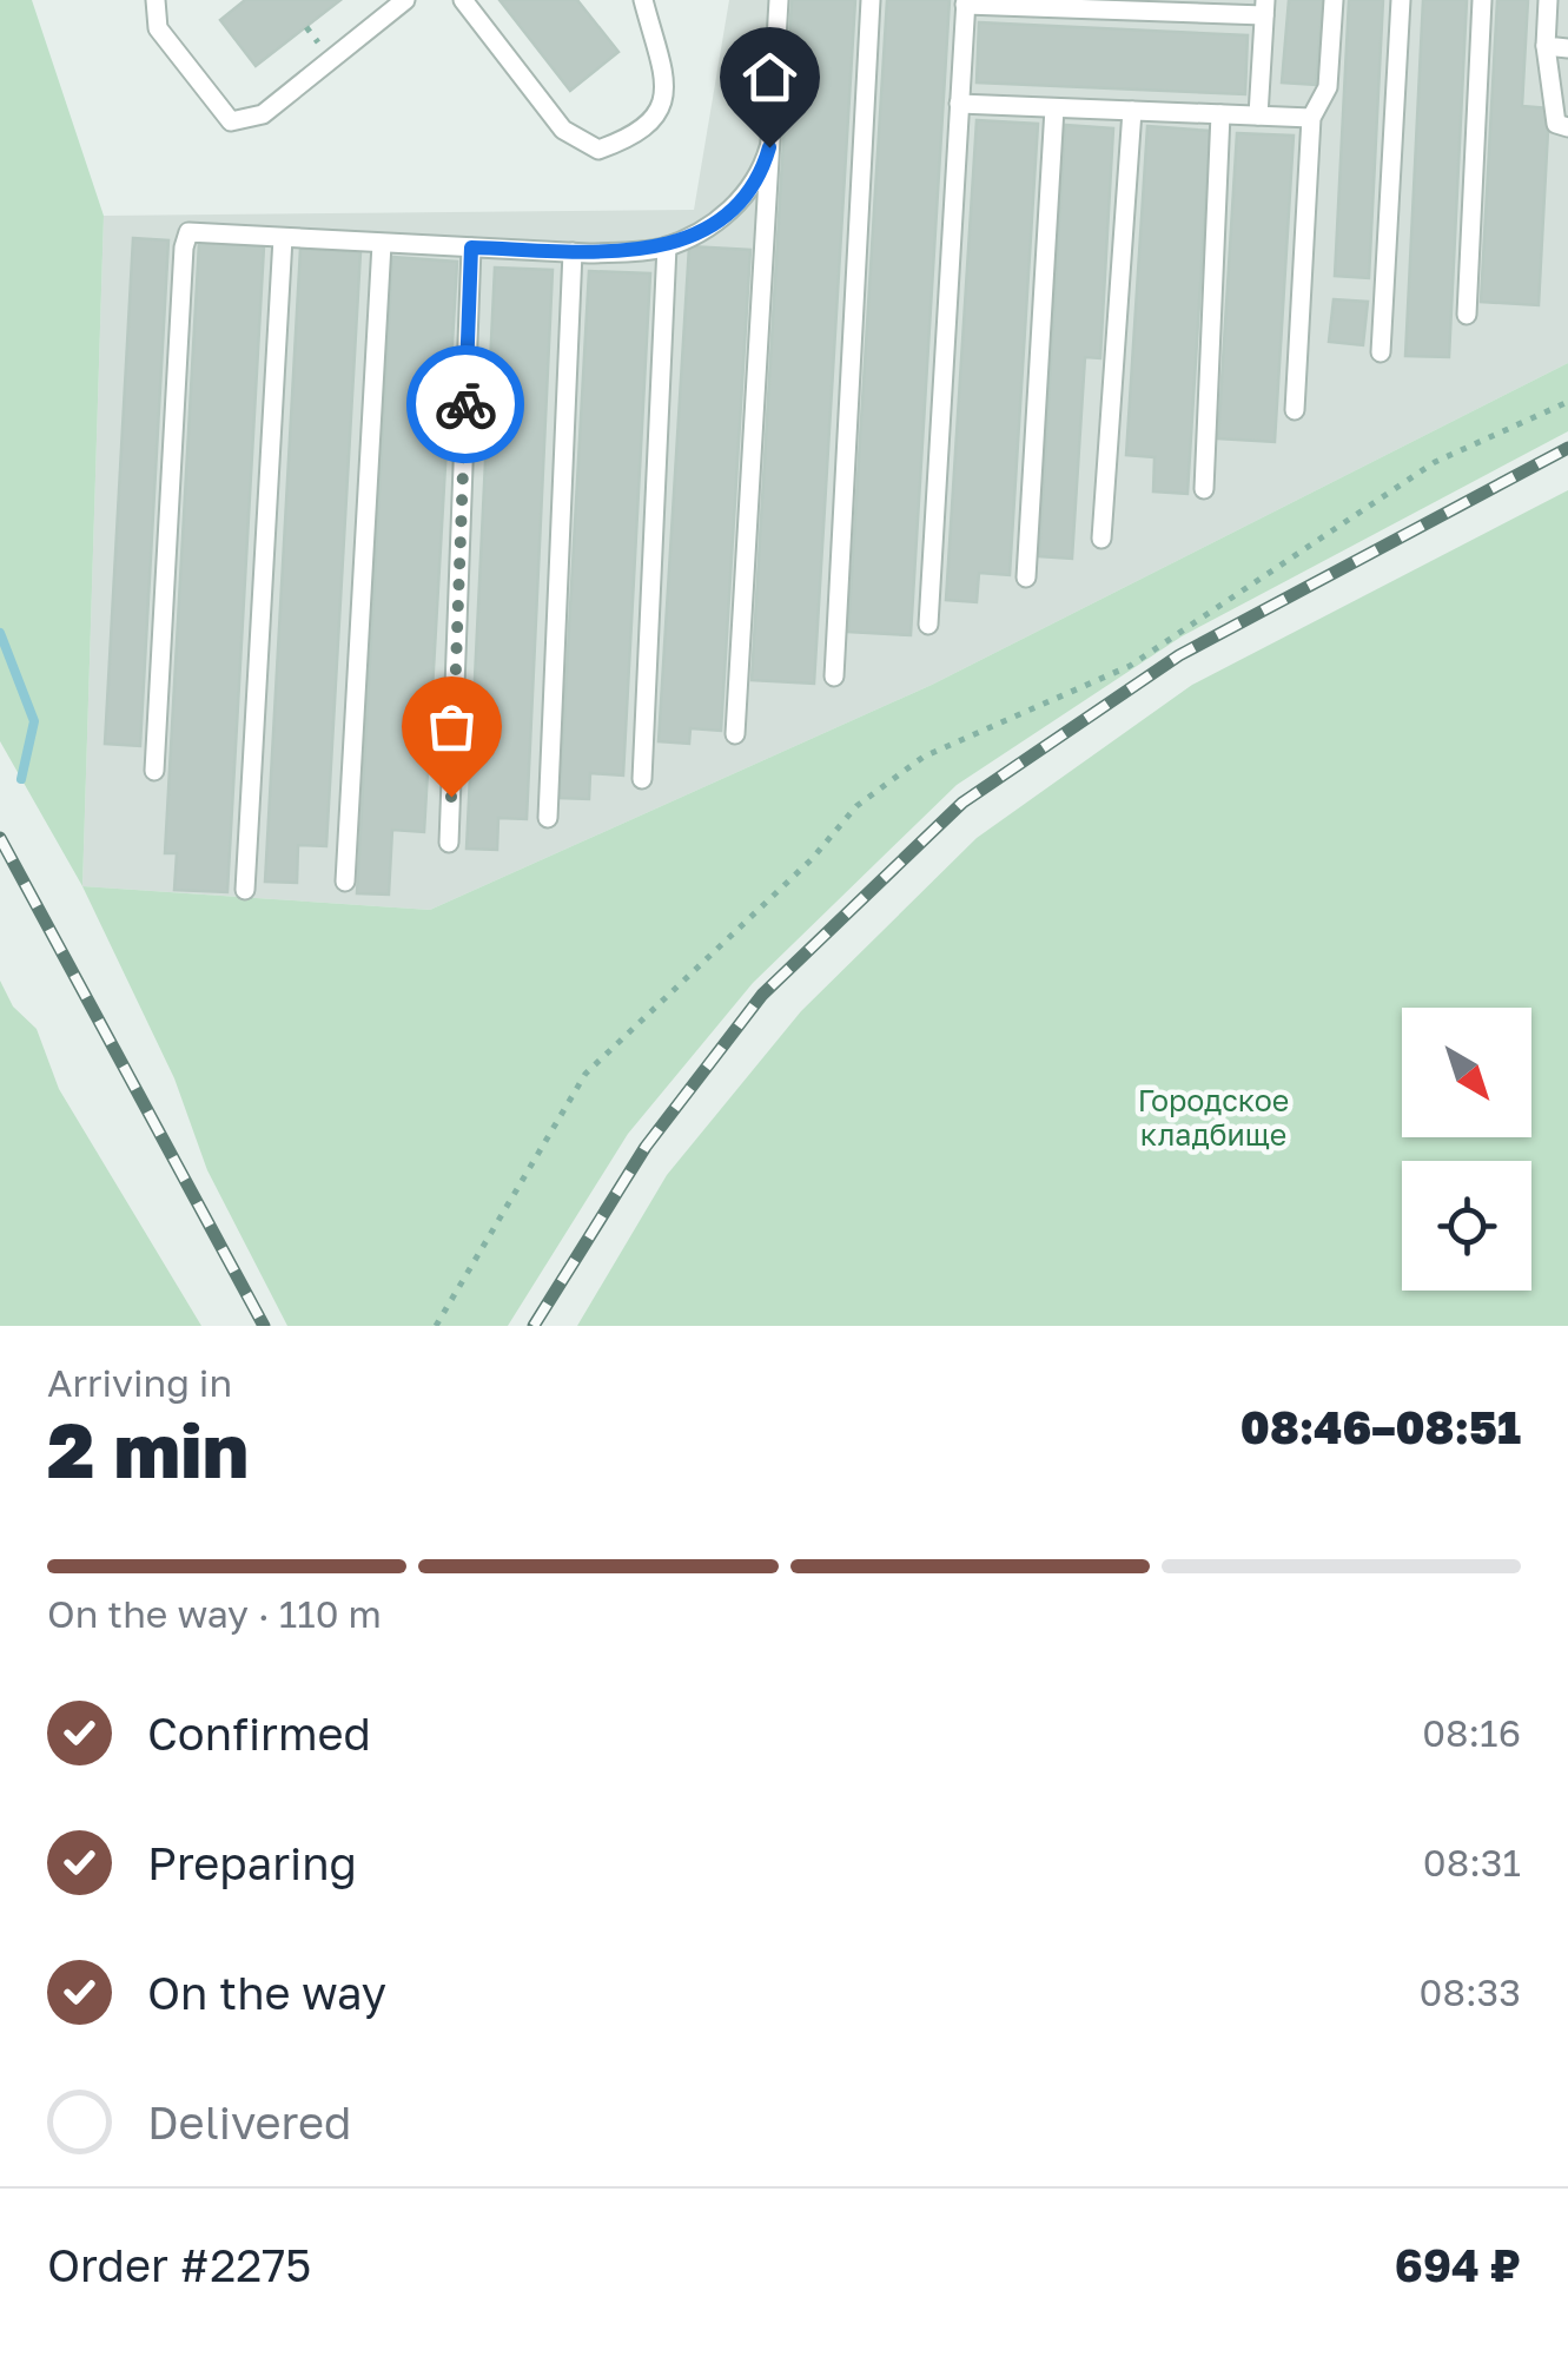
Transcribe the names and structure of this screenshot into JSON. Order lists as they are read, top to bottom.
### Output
{
  "parks": ["Городское кладбище"],
  "north": "bottom right",
  "page": {
    "heading": ["2 min", "Arriving in", "08:46–08:51"],
    "panel": ["Order #2275", "694 ₽"],
    "bar": "On the way · 110 m",
    "list": [
      ["Confirmed", "08:16"],
      ["Preparing", "08:31"],
      ["On the way", "08:33"],
      "Delivered"
    ]
  }
}
